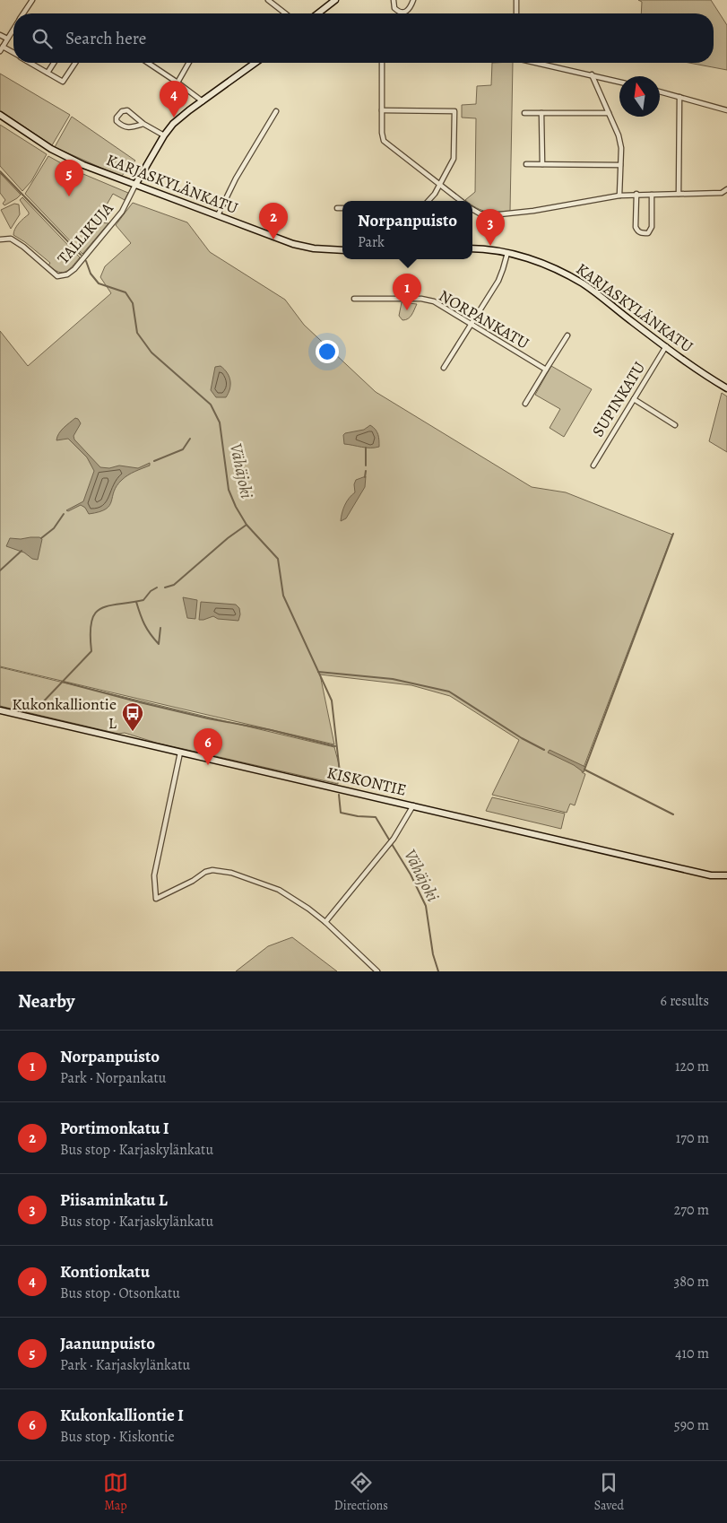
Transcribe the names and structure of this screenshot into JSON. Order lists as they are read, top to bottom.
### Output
{
  "streets": {
    "street": [
      "KARJASKYLÄNKATU",
      "TALLIKUJA",
      "NORPANKATU",
      "SUPINKATU",
      "KISKONTIE"
    ]
  },
  "crossings": [
    ["KARJASKYLÄNKATU", "TALLIKUJA"],
    ["KARJASKYLÄNKATU", "SUPINKATU"]
  ],
  "water": ["Vähäjoki"],
  "places": {
    "bus stop": ["Kukonkalliontie L"]
  },
  "north": "top",
  "page": {
    "search": "Search here",
    "pins": [
      "4",
      "5",
      "2",
      "3",
      "1",
      "6"
    ],
    "popup": ["Norpanpuisto", "Park"],
    "heading": ["Nearby", "6 results"],
    "list": [
      {
        "mark": "1",
        "name": "Norpanpuisto",
        "note": "Park · Norpankatu",
        "value": "120 m"
      },
      {
        "mark": "2",
        "name": "Portimonkatu I",
        "note": "Bus stop · Karjaskylänkatu",
        "value": "170 m"
      },
      {
        "mark": "3",
        "name": "Piisaminkatu L",
        "note": "Bus stop · Karjaskylänkatu",
        "value": "270 m"
      },
      {
        "mark": "4",
        "name": "Kontionkatu",
        "note": "Bus stop · Otsonkatu",
        "value": "380 m"
      },
      {
        "mark": "5",
        "name": "Jaanunpuisto",
        "note": "Park · Karjaskylänkatu",
        "value": "410 m"
      },
      {
        "mark": "6",
        "name": "Kukonkalliontie I",
        "note": "Bus stop · Kiskontie",
        "value": "590 m"
      }
    ],
    "nav": ["Map", "Directions", "Saved"]
  }
}
